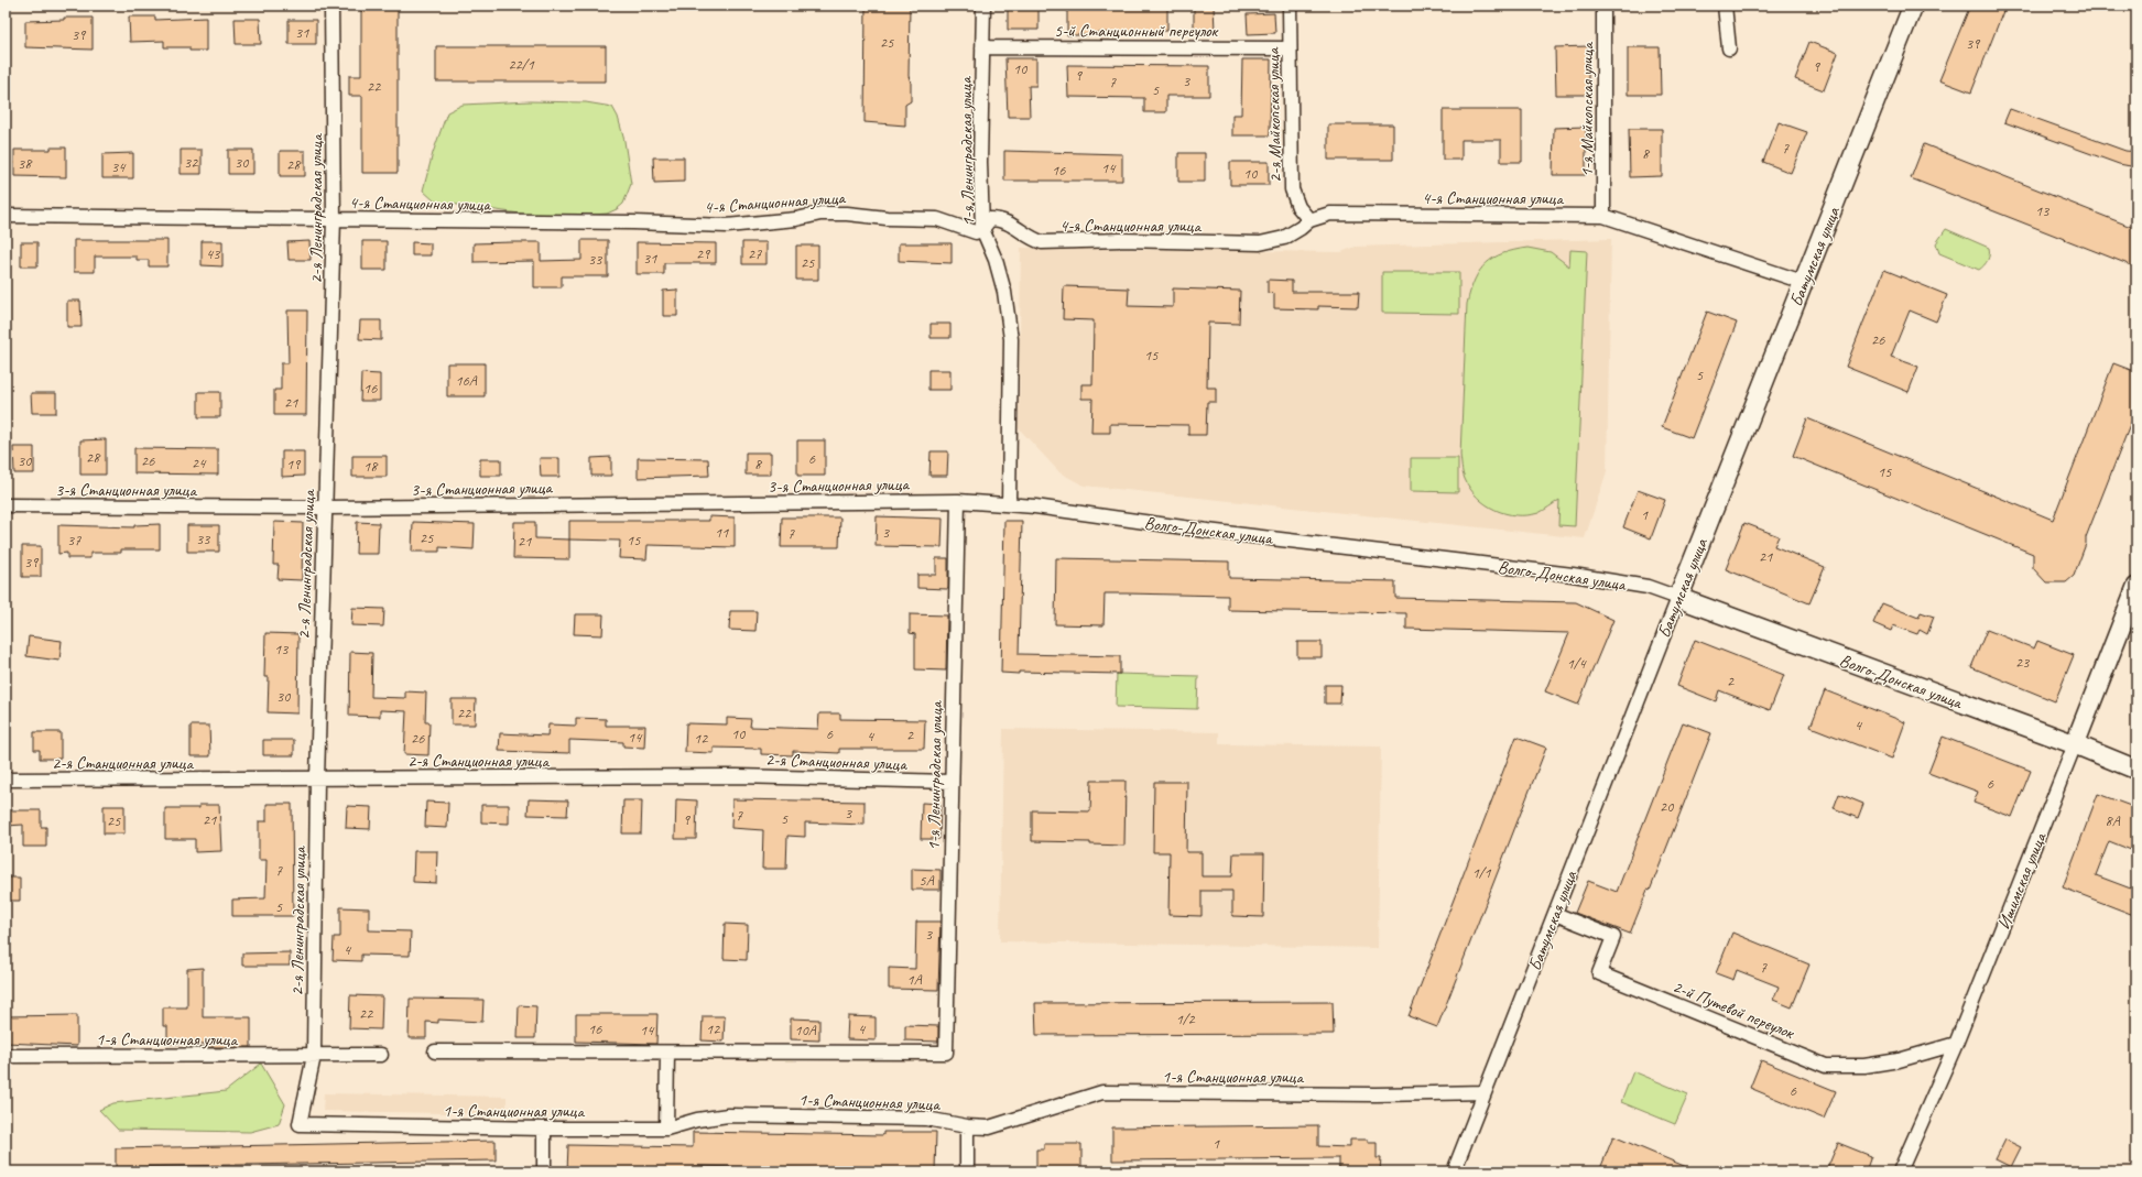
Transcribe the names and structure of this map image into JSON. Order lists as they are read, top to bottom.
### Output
{
  "streets": {
    "street": [
      "5-й Станционный переулок",
      "1-я Майкопская улица",
      "2-я Майкопская улица",
      "1-я Ленинградская улица",
      "4-я Станционная улица",
      "2-я Ленинградская улица",
      "Батумская улица",
      "3-я Станционная улица",
      "Волго-Донская улица",
      "2-я Станционная улица",
      "Ишимская улица",
      "2-й Путевой переулок",
      "1-я Станционная улица"
    ]
  },
  "crossings": [
    ["5-й Станционный переулок", "2-я Майкопская улица"],
    ["5-й Станционный переулок", "1-я Ленинградская улица"],
    ["1-я Майкопская улица", "4-я Станционная улица"],
    ["2-я Майкопская улица", "4-я Станционная улица"],
    ["1-я Ленинградская улица", "4-я Станционная улица"],
    ["1-я Ленинградская улица", "3-я Станционная улица"],
    ["1-я Ленинградская улица", "Волго-Донская улица"],
    ["1-я Ленинградская улица", "2-я Станционная улица"],
    ["4-я Станционная улица", "2-я Ленинградская улица"],
    ["4-я Станционная улица", "Батумская улица"],
    ["2-я Ленинградская улица", "3-я Станционная улица"],
    ["2-я Ленинградская улица", "2-я Станционная улица"],
    ["2-я Ленинградская улица", "1-я Станционная улица"],
    ["Батумская улица", "Волго-Донская улица"],
    ["Батумская улица", "2-й Путевой переулок"],
    ["Батумская улица", "1-я Станционная улица"],
    ["3-я Станционная улица", "Волго-Донская улица"],
    ["Волго-Донская улица", "Ишимская улица"],
    ["Ишимская улица", "2-й Путевой переулок"]
  ],
  "house_numbers": [
    "31",
    "39",
    "25",
    "39",
    "22/1",
    "9",
    "10",
    "9",
    "3",
    "7",
    "22",
    "5",
    "7",
    "8",
    "32",
    "30",
    "38",
    "28",
    "34",
    "14",
    "16",
    "10",
    "13",
    "43",
    "29",
    "27",
    "31",
    "33",
    "25",
    "26",
    "15",
    "5",
    "16А",
    "16",
    "21",
    "28",
    "6",
    "30",
    "26",
    "24",
    "19",
    "8",
    "18",
    "15",
    "1",
    "11",
    "3",
    "7",
    "25",
    "33",
    "37",
    "15",
    "21",
    "21",
    "39",
    "13",
    "23",
    "1/4",
    "2",
    "30",
    "22",
    "4",
    "10",
    "6",
    "2",
    "4",
    "14",
    "26",
    "12",
    "6",
    "20",
    "3",
    "7",
    "5",
    "21",
    "9",
    "25",
    "8А",
    "7",
    "1/1",
    "5А",
    "5",
    "3",
    "4",
    "7",
    "1А",
    "22",
    "1/2",
    "16",
    "12",
    "4",
    "14",
    "10А",
    "6",
    "1"
  ]
}
